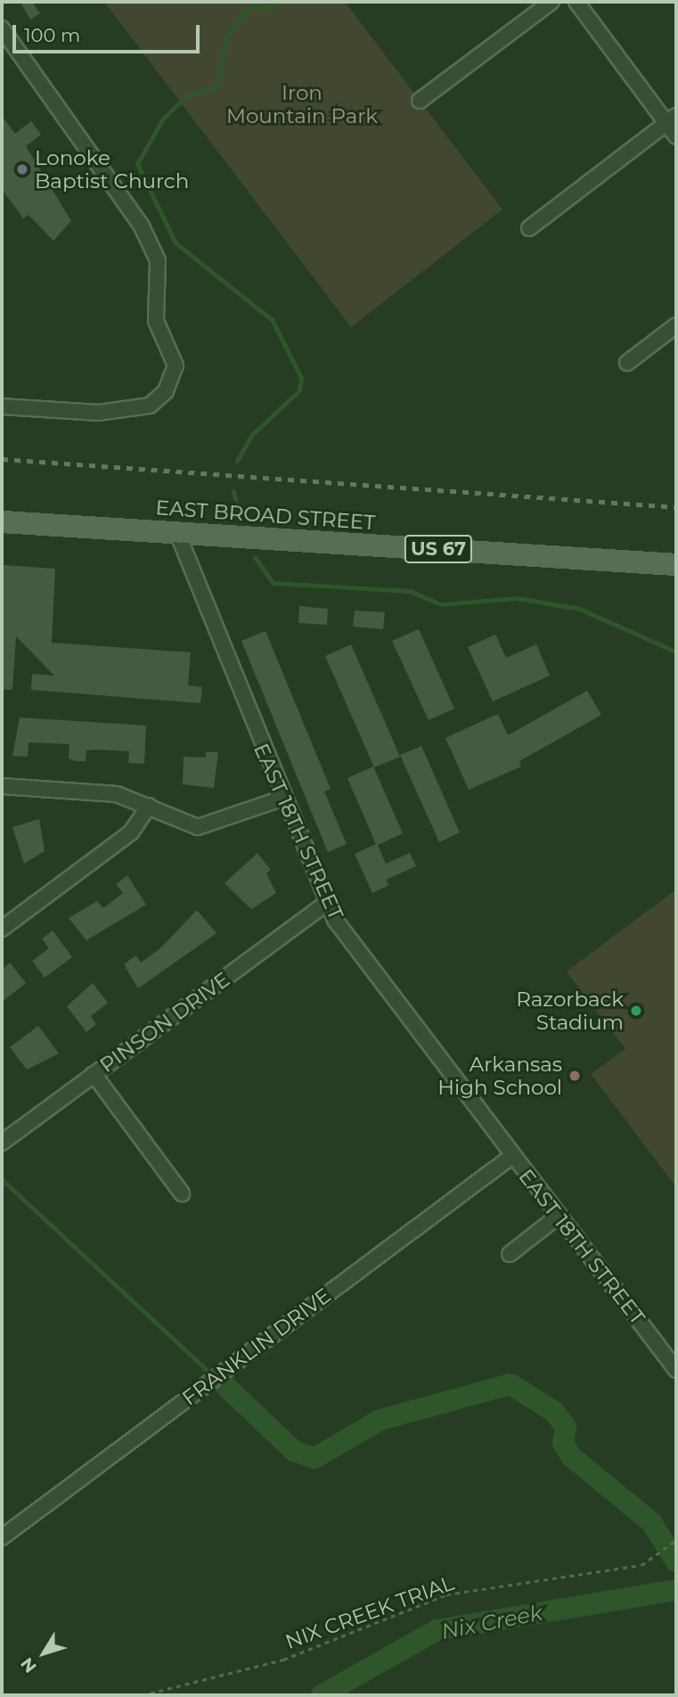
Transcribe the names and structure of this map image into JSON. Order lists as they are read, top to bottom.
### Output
{
  "streets": {
    "main road": ["EAST BROAD STREET", "US 67"],
    "street": ["EAST 18TH STREET", "PINSON DRIVE", "FRANKLIN DRIVE"],
    "path": ["NIX CREEK TRIAL"]
  },
  "crossings": [
    ["EAST BROAD STREET", "EAST 18TH STREET"],
    ["EAST 18TH STREET", "PINSON DRIVE"],
    ["EAST 18TH STREET", "FRANKLIN DRIVE"]
  ],
  "water": ["Nix Creek"],
  "parks": ["Iron Mountain Park"],
  "places": ["Lonoke Baptist Church", "Razorback Stadium", "Arkansas High School"],
  "scale_bar": "100 m",
  "north": "bottom left"
}
